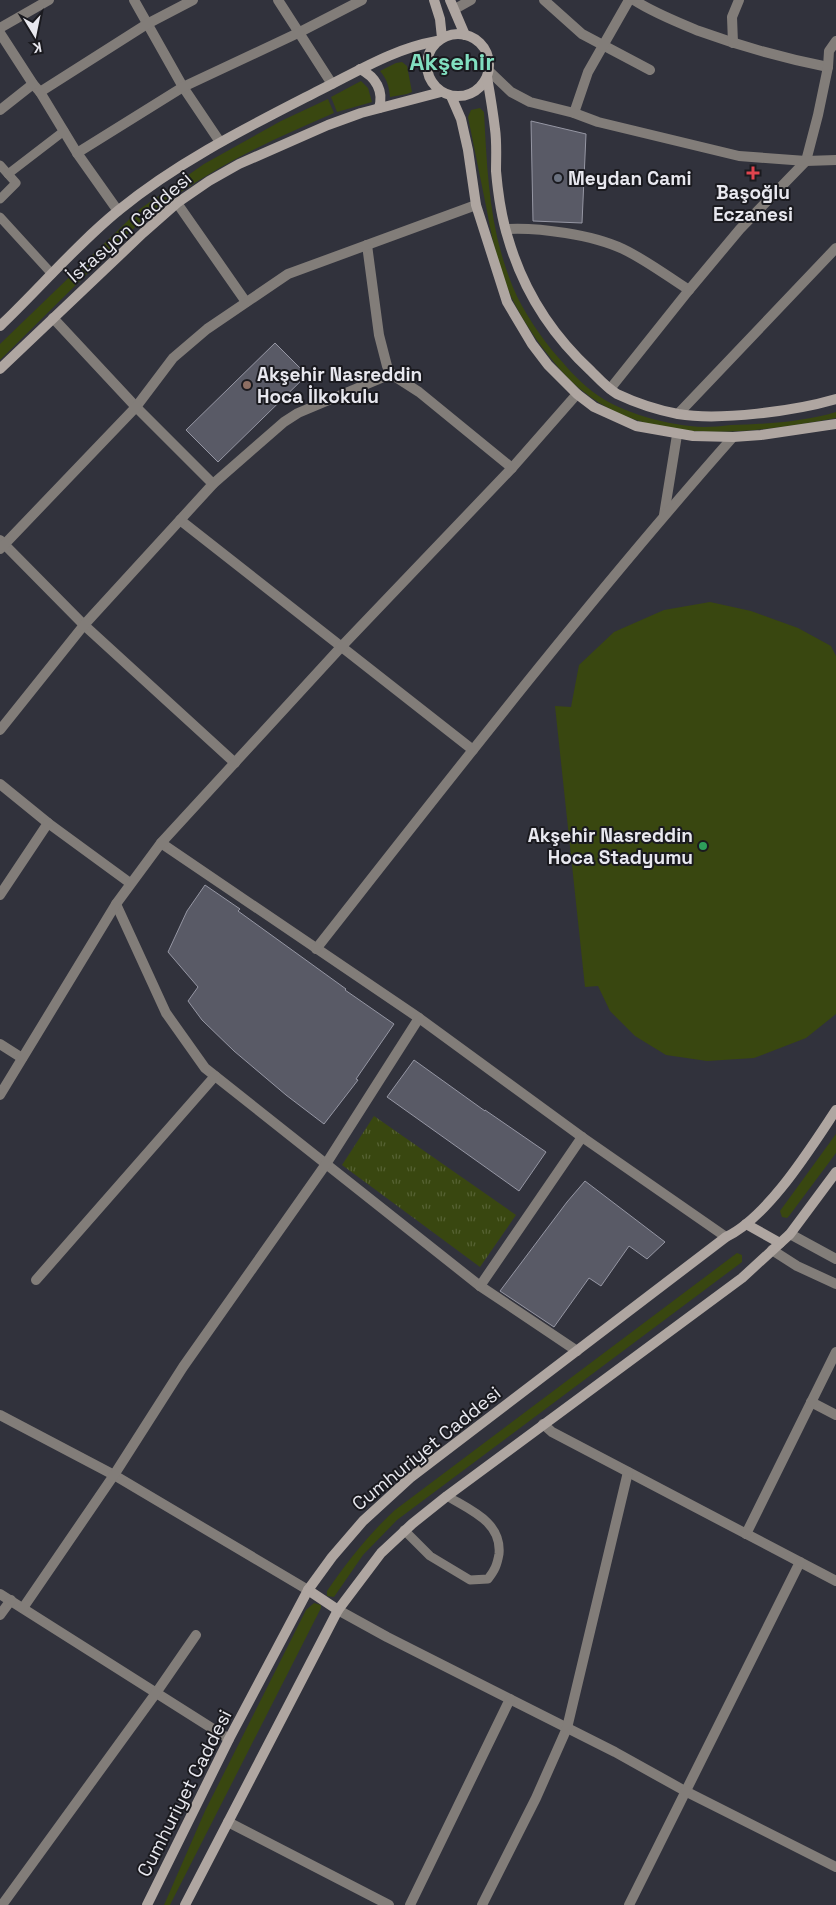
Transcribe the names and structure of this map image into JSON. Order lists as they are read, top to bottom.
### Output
{
  "streets": {
    "main road": ["İstasyon Caddesi", "Cumhuriyet Caddesi"]
  },
  "districts": ["Akşehir"],
  "places": {
    "health": ["Başoğlu Eczanesi"],
    "other": ["Meydan Cami", "Akşehir Nasreddin Hoca İlkokulu", "Akşehir Nasreddin Hoca Stadyumu"]
  },
  "north": "bottom"
}
